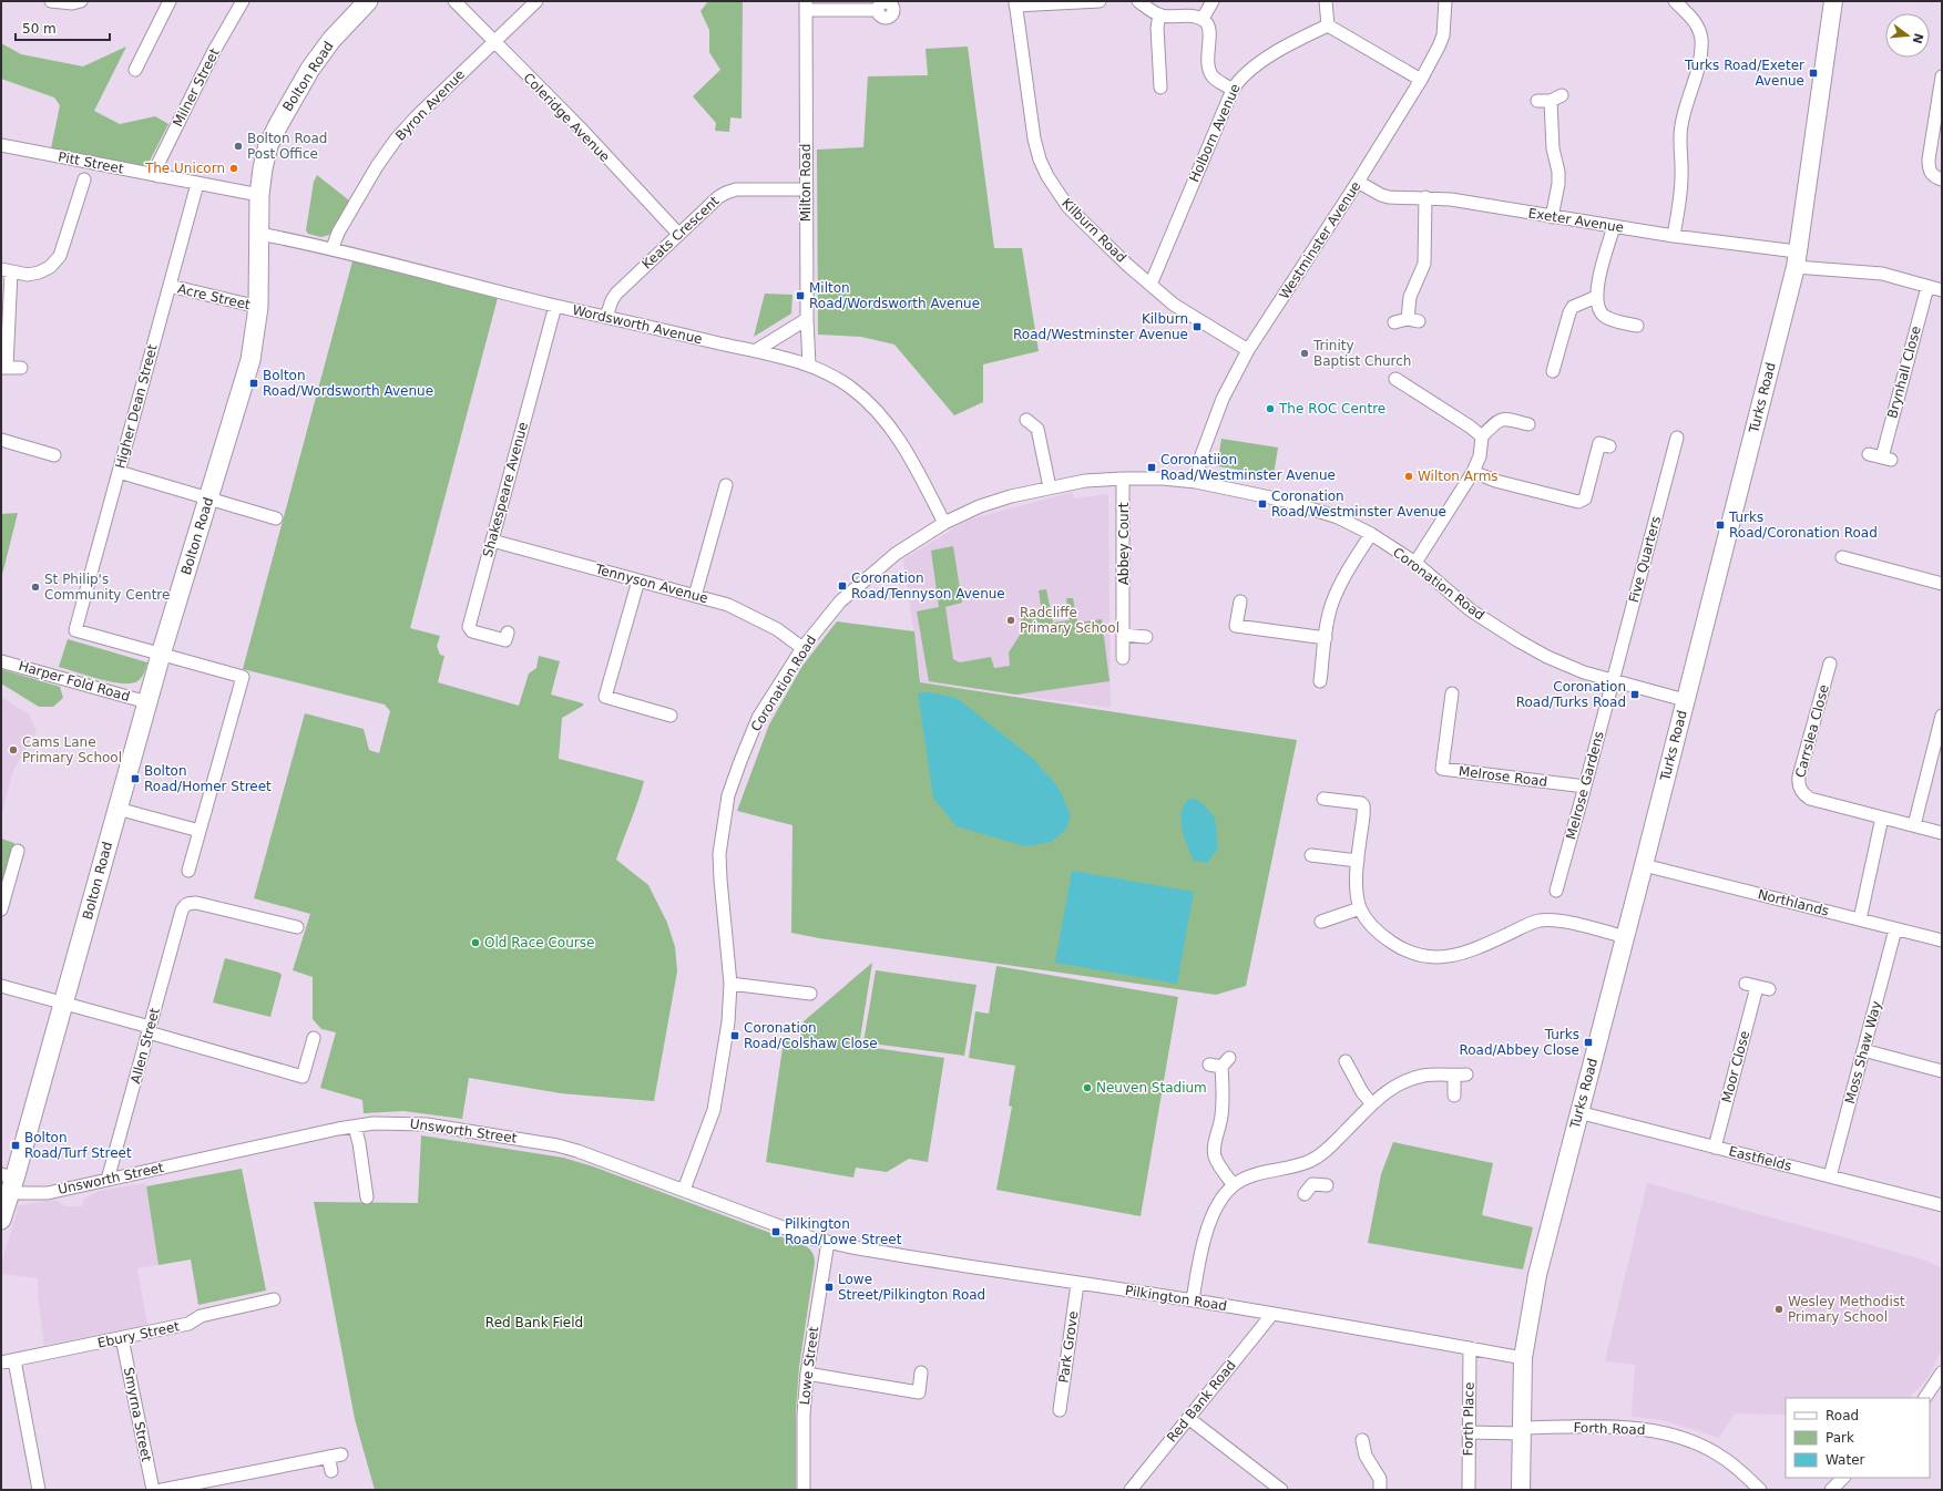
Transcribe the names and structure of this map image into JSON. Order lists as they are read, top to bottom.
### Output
{
  "streets": {
    "main road": ["Bolton Road"],
    "street": [
      "Milner Street",
      "Byron Avenue",
      "Coleridge Avenue",
      "Holborn Avenue",
      "Pitt Street",
      "Milton Road",
      "Exeter Avenue",
      "Kilburn Road",
      "Keats Crescent",
      "Westminster Avenue",
      "Acre Street",
      "Wordsworth Avenue",
      "Brynhall Close",
      "Turks Road",
      "Higher Dean Street",
      "Shakespeare Avenue",
      "Abbey Court",
      "Five Quarters",
      "Tennyson Avenue",
      "Coronation Road",
      "Harper Fold Road",
      "Carrslea Close",
      "Melrose Road",
      "Melrose Gardens",
      "Northlands",
      "Allen Street",
      "Moss Shaw Way",
      "Moor Close",
      "Unsworth Street",
      "Eastfields",
      "Pilkington Road",
      "Ebury Street",
      "Park Grove",
      "Lowe Street",
      "Red Bank Road",
      "Smyrna Street",
      "Forth Place",
      "Forth Road"
    ]
  },
  "crossings": [
    ["Bolton Road", "Pitt Street"],
    ["Bolton Road", "Acre Street"],
    ["Bolton Road", "Wordsworth Avenue"],
    ["Bolton Road", "Higher Dean Street"],
    ["Bolton Road", "Harper Fold Road"],
    ["Bolton Road", "Unsworth Street"],
    ["Milner Street", "Pitt Street"],
    ["Byron Avenue", "Coleridge Avenue"],
    ["Byron Avenue", "Wordsworth Avenue"],
    ["Coleridge Avenue", "Keats Crescent"],
    ["Holborn Avenue", "Kilburn Road"],
    ["Pitt Street", "Higher Dean Street"],
    ["Milton Road", "Keats Crescent"],
    ["Milton Road", "Wordsworth Avenue"],
    ["Exeter Avenue", "Westminster Avenue"],
    ["Exeter Avenue", "Brynhall Close"],
    ["Exeter Avenue", "Turks Road"],
    ["Kilburn Road", "Westminster Avenue"],
    ["Keats Crescent", "Wordsworth Avenue"],
    ["Westminster Avenue", "Coronation Road"],
    ["Acre Street", "Higher Dean Street"],
    ["Wordsworth Avenue", "Shakespeare Avenue"],
    ["Wordsworth Avenue", "Coronation Road"],
    ["Turks Road", "Coronation Road"],
    ["Turks Road", "Northlands"],
    ["Turks Road", "Eastfields"],
    ["Turks Road", "Pilkington Road"],
    ["Turks Road", "Forth Road"],
    ["Shakespeare Avenue", "Tennyson Avenue"],
    ["Abbey Court", "Coronation Road"],
    ["Five Quarters", "Coronation Road"],
    ["Five Quarters", "Melrose Gardens"],
    ["Tennyson Avenue", "Coronation Road"],
    ["Coronation Road", "Melrose Gardens"],
    ["Coronation Road", "Unsworth Street"],
    ["Melrose Road", "Melrose Gardens"],
    ["Northlands", "Moss Shaw Way"],
    ["Allen Street", "Unsworth Street"],
    ["Moss Shaw Way", "Eastfields"],
    ["Moor Close", "Eastfields"],
    ["Unsworth Street", "Pilkington Road"],
    ["Unsworth Street", "Lowe Street"],
    ["Pilkington Road", "Park Grove"],
    ["Pilkington Road", "Lowe Street"],
    ["Pilkington Road", "Red Bank Road"],
    ["Pilkington Road", "Forth Place"],
    ["Ebury Street", "Smyrna Street"],
    ["Forth Place", "Forth Road"]
  ],
  "parks": ["Red Bank Field"],
  "places": {
    "transit": [
      "Turks Road/Exeter Avenue",
      "Milton Road/Wordsworth Avenue",
      "Kilburn Road/Westminster Avenue",
      "Bolton Road/Wordsworth Avenue",
      "Coronatiion Road/Westminster Avenue",
      "Coronation Road/Westminster Avenue",
      "Turks Road/Coronation Road",
      "Coronation Road/Tennyson Avenue",
      "Coronation Road/Turks Road",
      "Bolton Road/Homer Street",
      "Coronation Road/Colshaw Close",
      "Turks Road/Abbey Close",
      "Bolton Road/Turf Street",
      "Pilkington Road/Lowe Street",
      "Lowe Street/Pilkington Road"
    ],
    "other": [
      "Bolton Road Post Office",
      "The Unicorn",
      "Trinity Baptist Church",
      "The ROC Centre",
      "Wilton Arms",
      "St Philip's Community Centre",
      "Radcliffe Primary School",
      "Cams Lane Primary School",
      "Old Race Course",
      "Neuven Stadium",
      "Wesley Methodist Primary School"
    ]
  },
  "legend": ["Road", "Park", "Water"],
  "scale_bar": "50 m",
  "north": "right"
}
